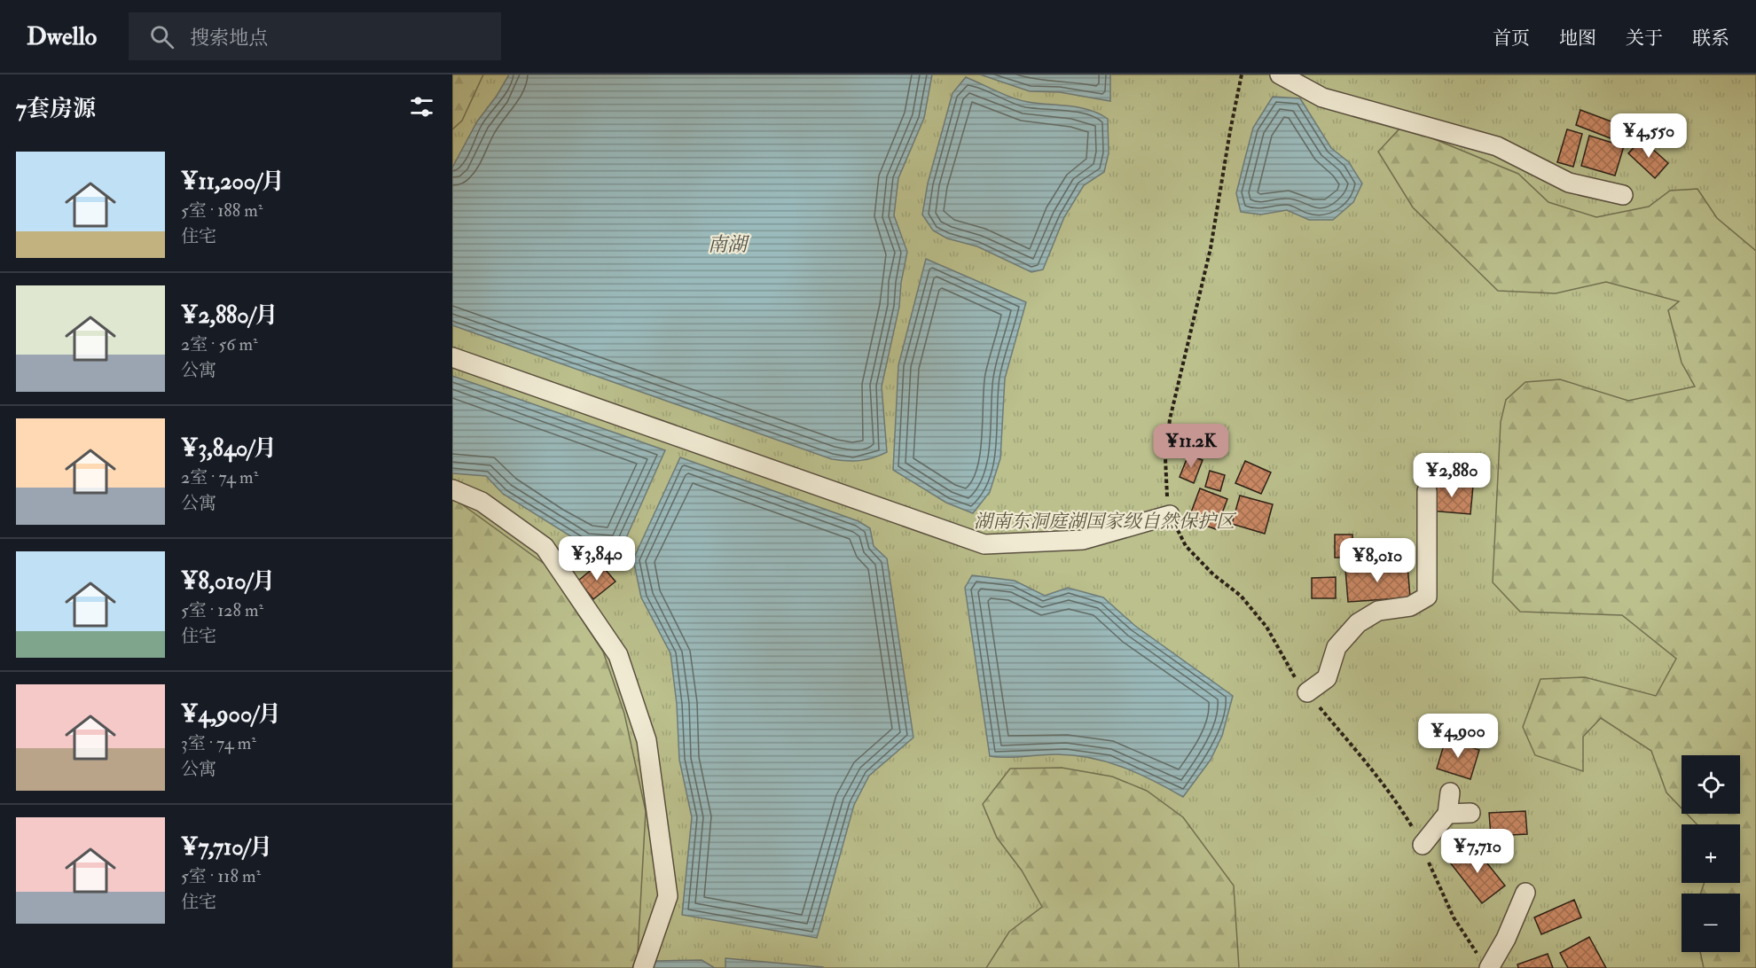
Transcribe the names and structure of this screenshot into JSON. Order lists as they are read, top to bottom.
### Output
{
  "water": ["南湖"],
  "parks": ["湖南东洞庭湖国家级自然保护区"],
  "page": {
    "header": "Dwello",
    "search": "搜索地点",
    "nav": [
      "首页",
      "地图",
      "关于",
      "联系"
    ],
    "heading": "7套房源",
    "price": [
      "¥4,550",
      "¥11.2K",
      "¥2,880",
      "¥3,840",
      "¥8,010",
      "¥4,900",
      "¥7,710"
    ],
    "list": [
      {
        "name": "¥11,200/月",
        "note": "5室 · 188 m² · 住宅"
      },
      {
        "name": "¥2,880/月",
        "note": "2室 · 56 m² · 公寓"
      },
      {
        "name": "¥3,840/月",
        "note": "2室 · 74 m² · 公寓"
      },
      {
        "name": "¥8,010/月",
        "note": "5室 · 128 m² · 住宅"
      },
      {
        "name": "¥4,900/月",
        "note": "3室 · 74 m² · 公寓"
      },
      {
        "name": "¥7,710/月",
        "note": "5室 · 118 m² · 住宅"
      }
    ],
    "map_buttons": ["+", "−"]
  }
}
